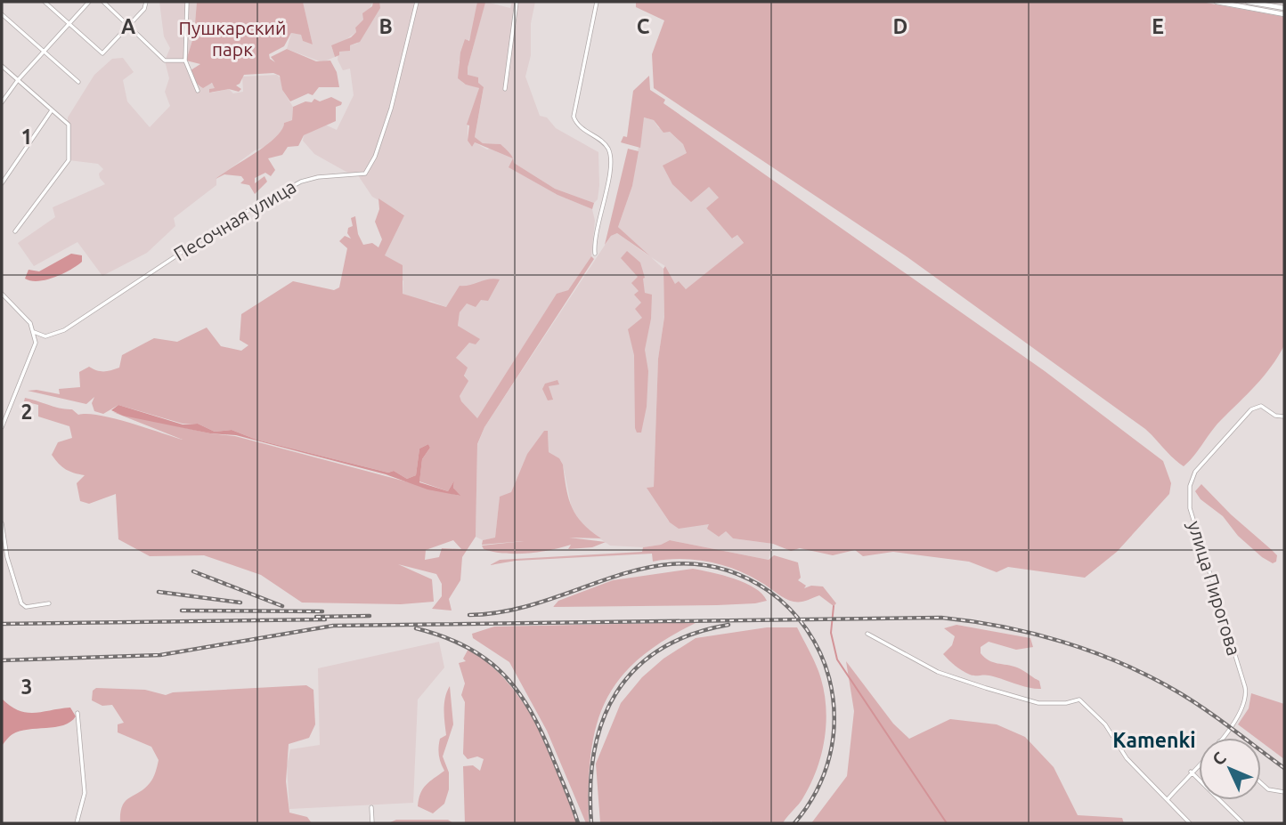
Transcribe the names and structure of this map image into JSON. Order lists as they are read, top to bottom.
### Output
{
  "streets": {
    "street": ["Песочная улица", "улица Пирогова"]
  },
  "districts": ["Kamenki"],
  "parks": ["Пушкарский парк"],
  "north": "top left",
  "grid": {
    "columns": [
      "A",
      "B",
      "C",
      "D",
      "E"
    ],
    "rows": ["1", "2", "3"]
  }
}
